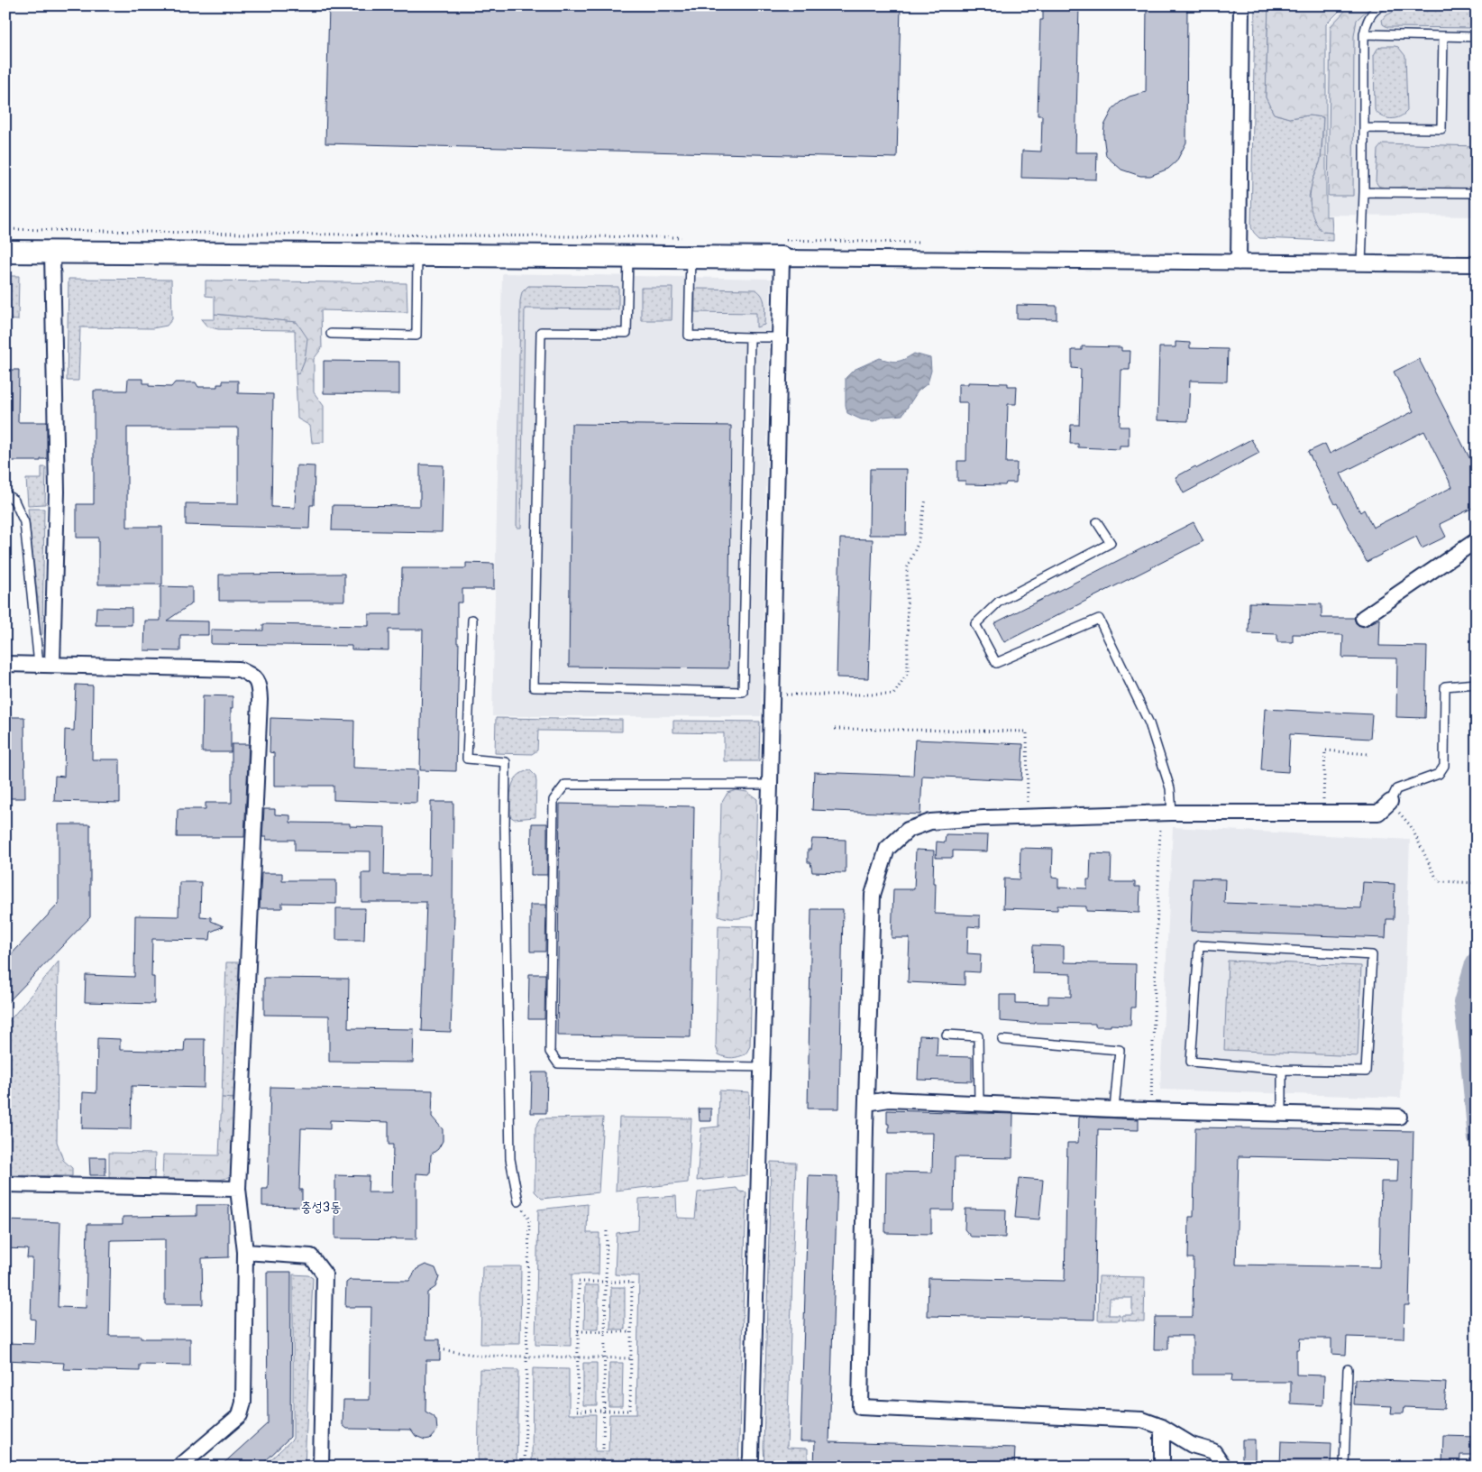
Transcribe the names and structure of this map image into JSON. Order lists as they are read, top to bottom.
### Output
{
  "districts": ["충성3동"]
}
